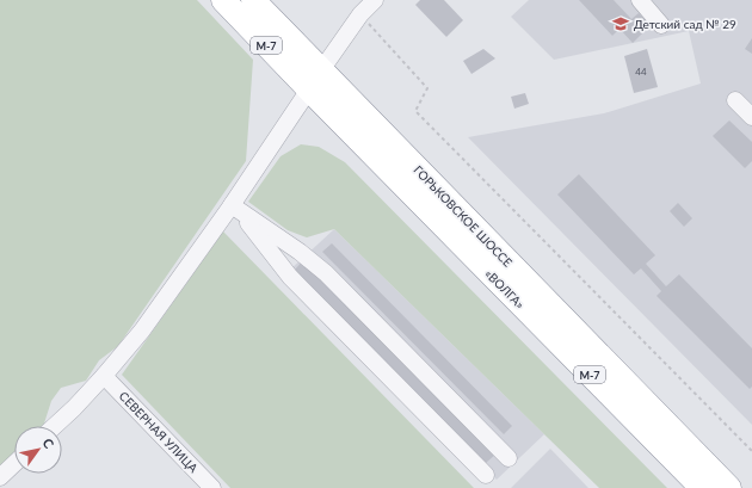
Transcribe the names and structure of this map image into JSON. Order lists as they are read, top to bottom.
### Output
{
  "streets": {
    "highway": ["М-7", "ГОРЬКОВСКОЕ ШОССЕ", "«ВОЛГА»"],
    "street": ["СЕВЕРНАЯ УЛИЦА"]
  },
  "crossings": [
    ["ГОРЬКОВСКОЕ ШОССЕ", "«ВОЛГА»"]
  ],
  "places": {
    "school or university": ["Детский сад № 29"]
  },
  "house_numbers": ["44"],
  "north": "top right"
}
